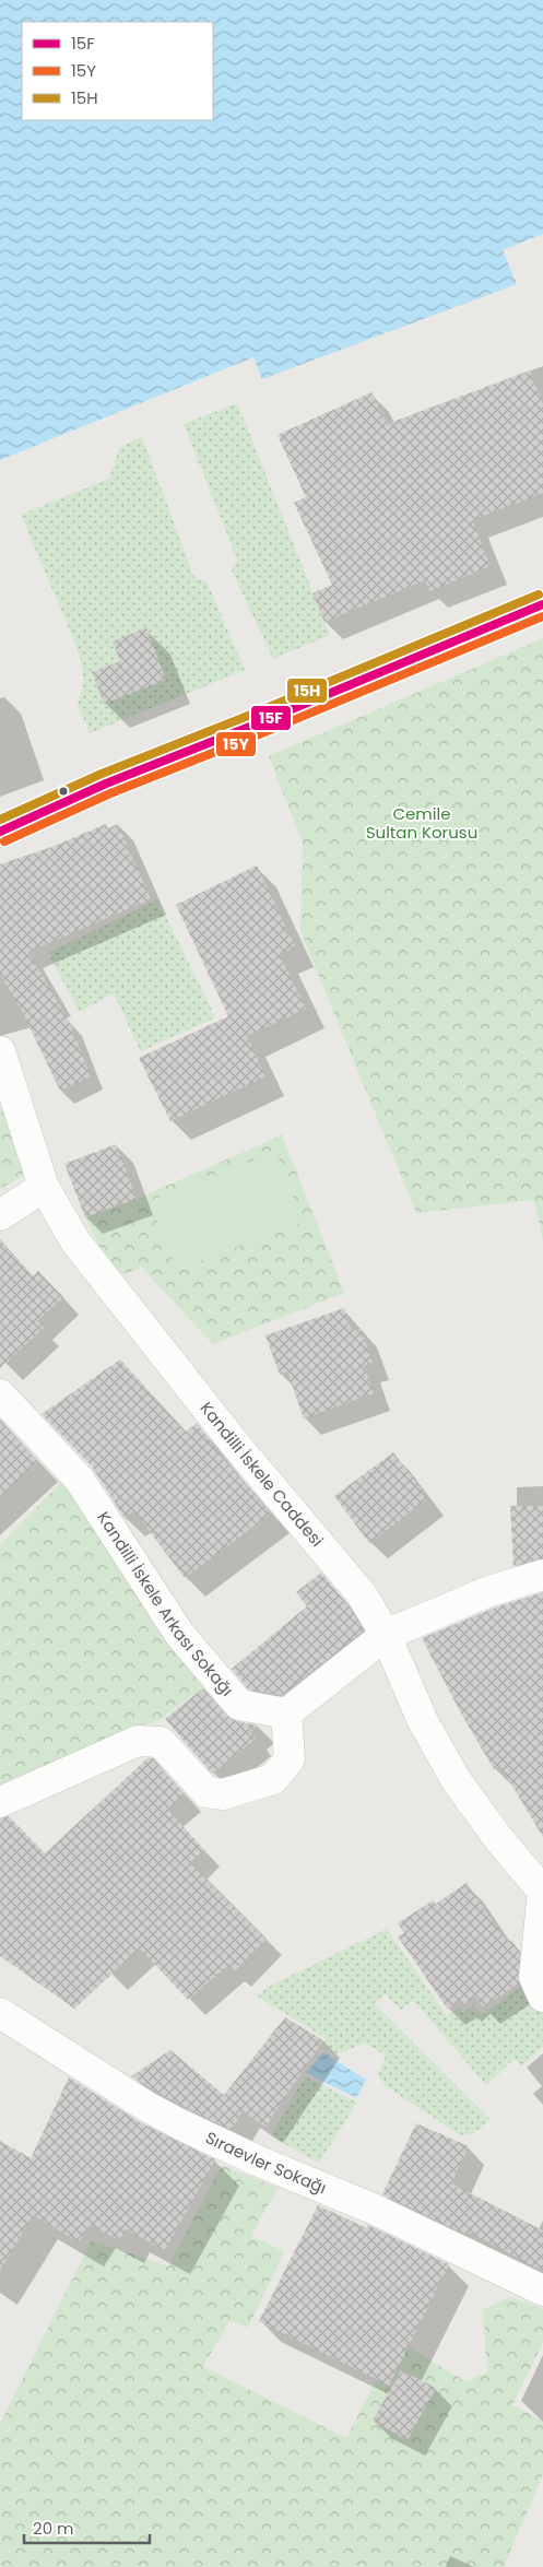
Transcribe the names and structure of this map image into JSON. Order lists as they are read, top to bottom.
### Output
{
  "streets": {
    "street": ["Kandilli İskele Caddesi", "Kandilli İskele Arkası Sokağı", "Sıraevler Sokağı"]
  },
  "parks": ["Cemile Sultan Korusu"],
  "lines": ["transit line 15H", "transit line 15F", "transit line 15Y"],
  "legend": ["15F", "15Y", "15H"],
  "scale_bar": "20 m"
}
